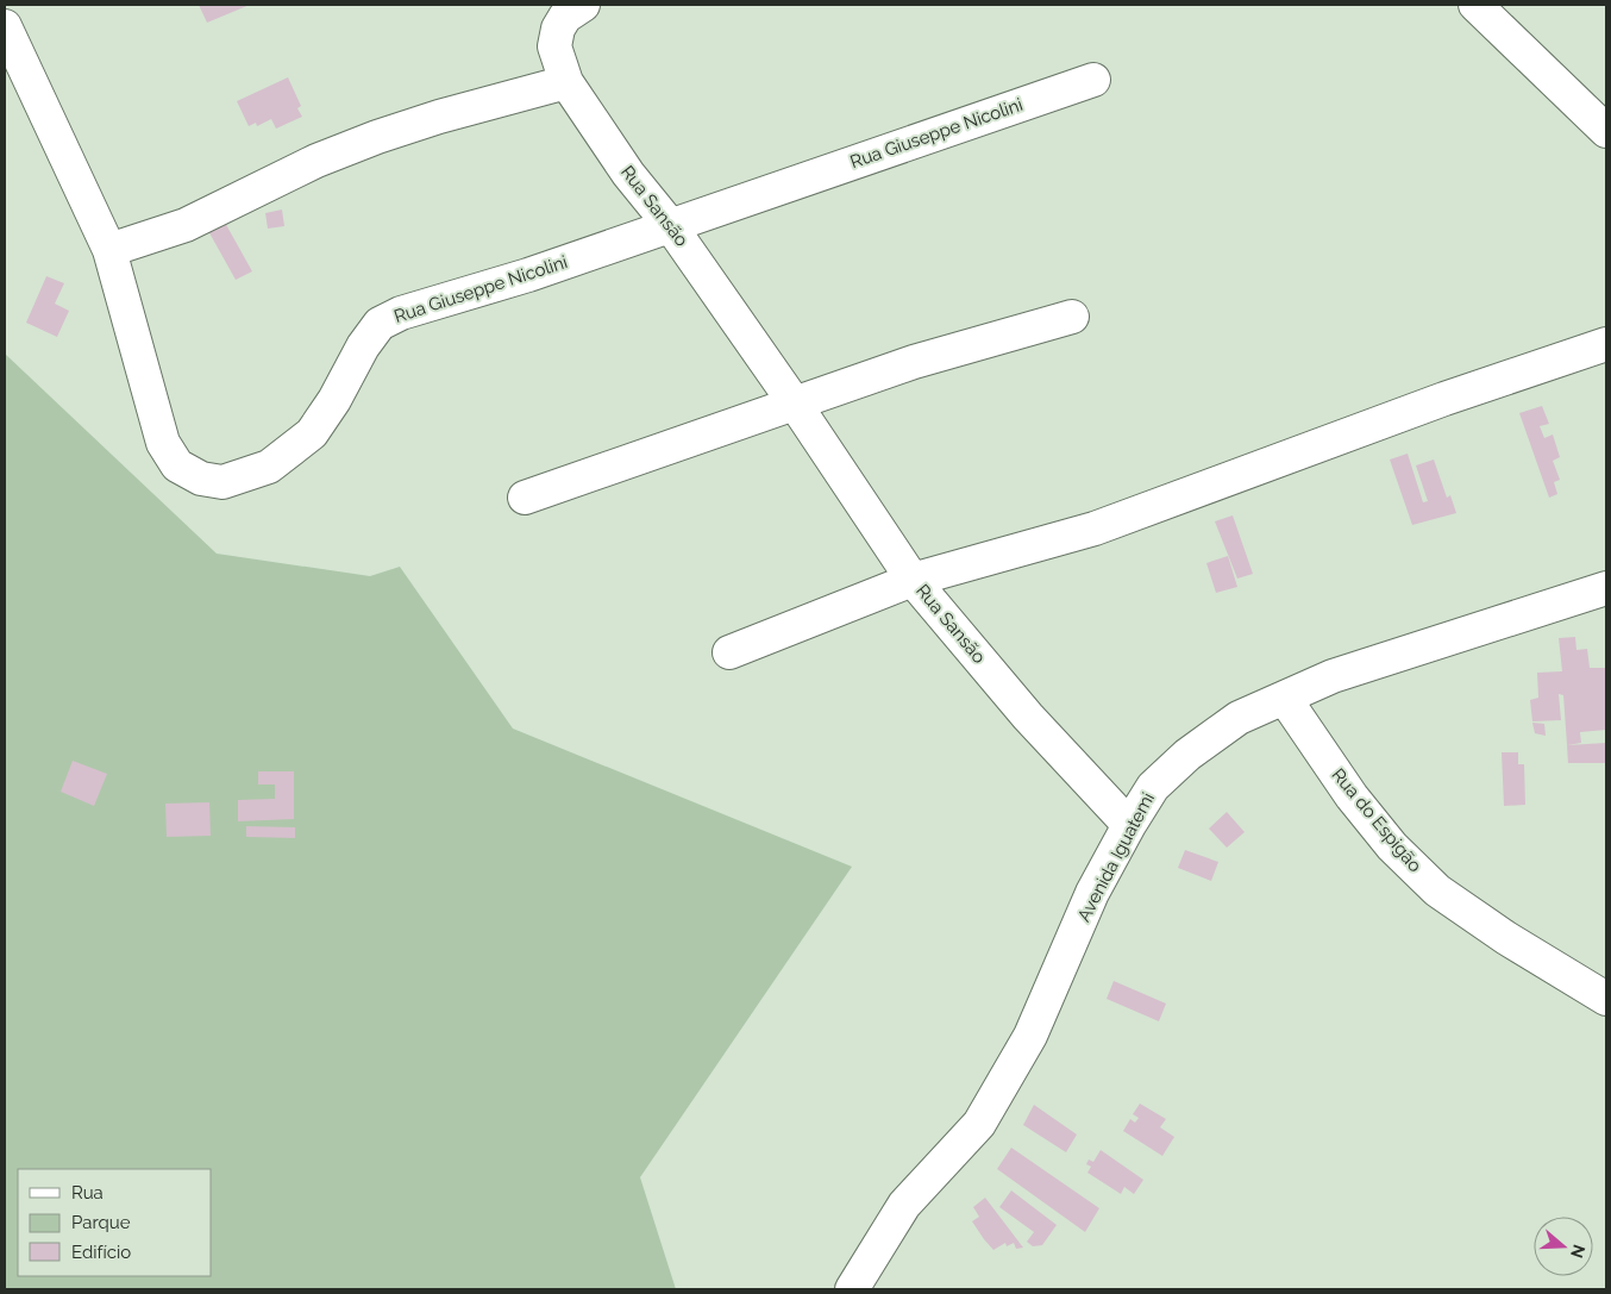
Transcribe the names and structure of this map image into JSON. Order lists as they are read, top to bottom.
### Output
{
  "streets": {
    "street": [
      "Rua Giuseppe Nicolini",
      "Rua Sansão",
      "Rua do Espigão",
      "Avenida Iguatemi"
    ]
  },
  "crossings": [
    ["Rua Giuseppe Nicolini", "Rua Sansão"],
    ["Rua Sansão", "Avenida Iguatemi"],
    ["Rua do Espigão", "Avenida Iguatemi"]
  ],
  "legend": ["Rua", "Parque", "Edifício"],
  "north": "right"
}
